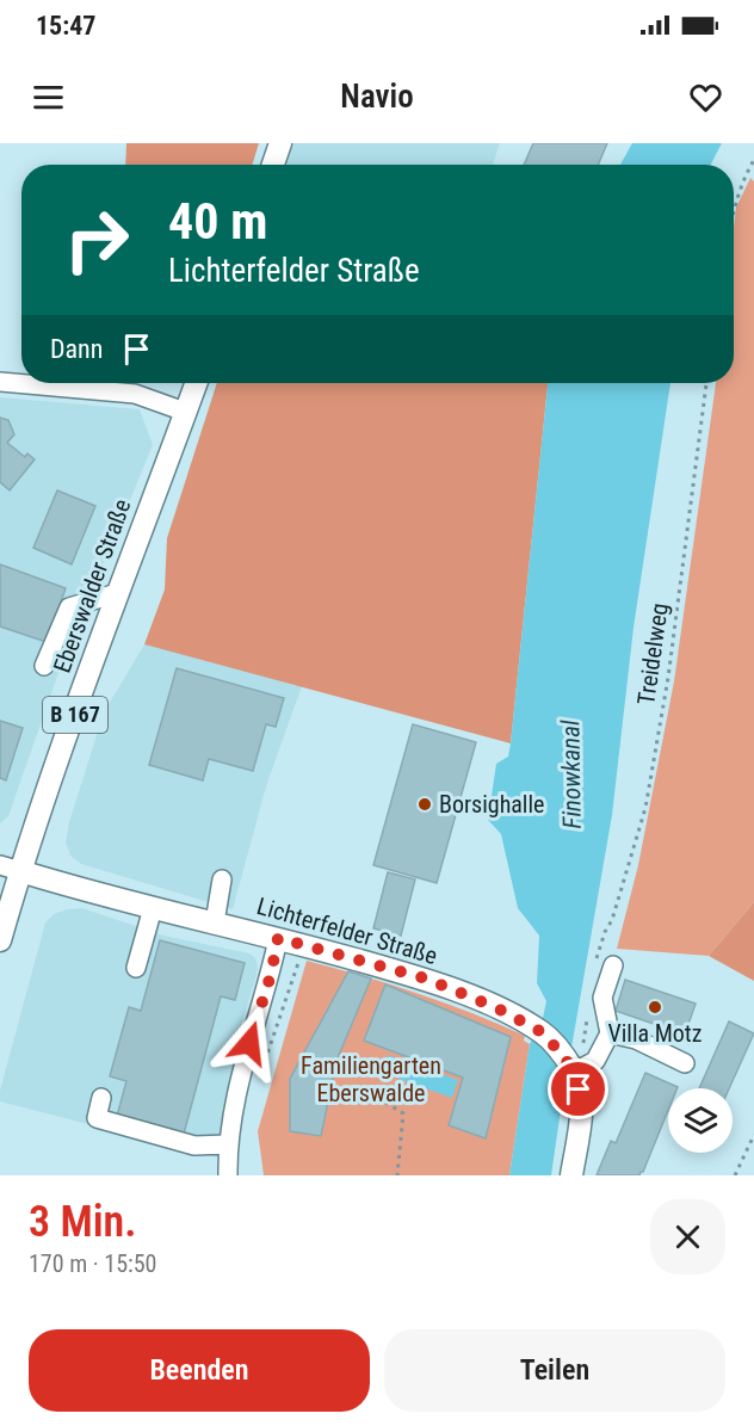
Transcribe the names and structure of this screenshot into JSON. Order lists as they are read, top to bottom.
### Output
{
  "streets": {
    "main road": ["Eberswalder Straße", "B 167", "Lichterfelder Straße"],
    "path": ["Treidelweg"]
  },
  "crossings": [
    ["Eberswalder Straße", "Lichterfelder Straße"]
  ],
  "water": ["Finowkanal"],
  "parks": ["Familiengarten Eberswalde"],
  "places": ["Borsighalle", "Villa Motz"],
  "page": {
    "status": "15:47",
    "header": "Navio",
    "turn": ["40 m", "Lichterfelder Straße"],
    "then": "Dann",
    "heading": ["3 Min.", "170 m · 15:50"],
    "buttons": ["Beenden", "Teilen"]
  }
}
